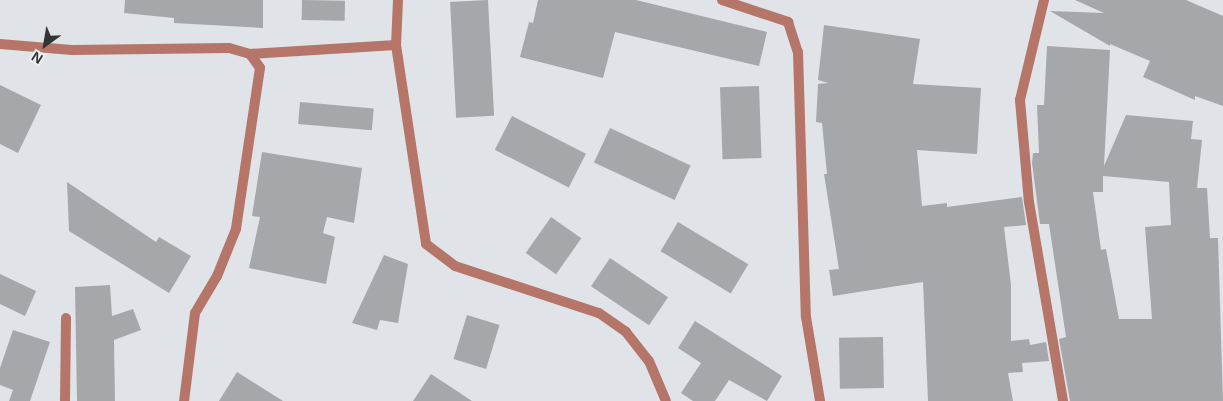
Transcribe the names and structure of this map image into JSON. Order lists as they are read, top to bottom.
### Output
{
  "north": "bottom left"
}
